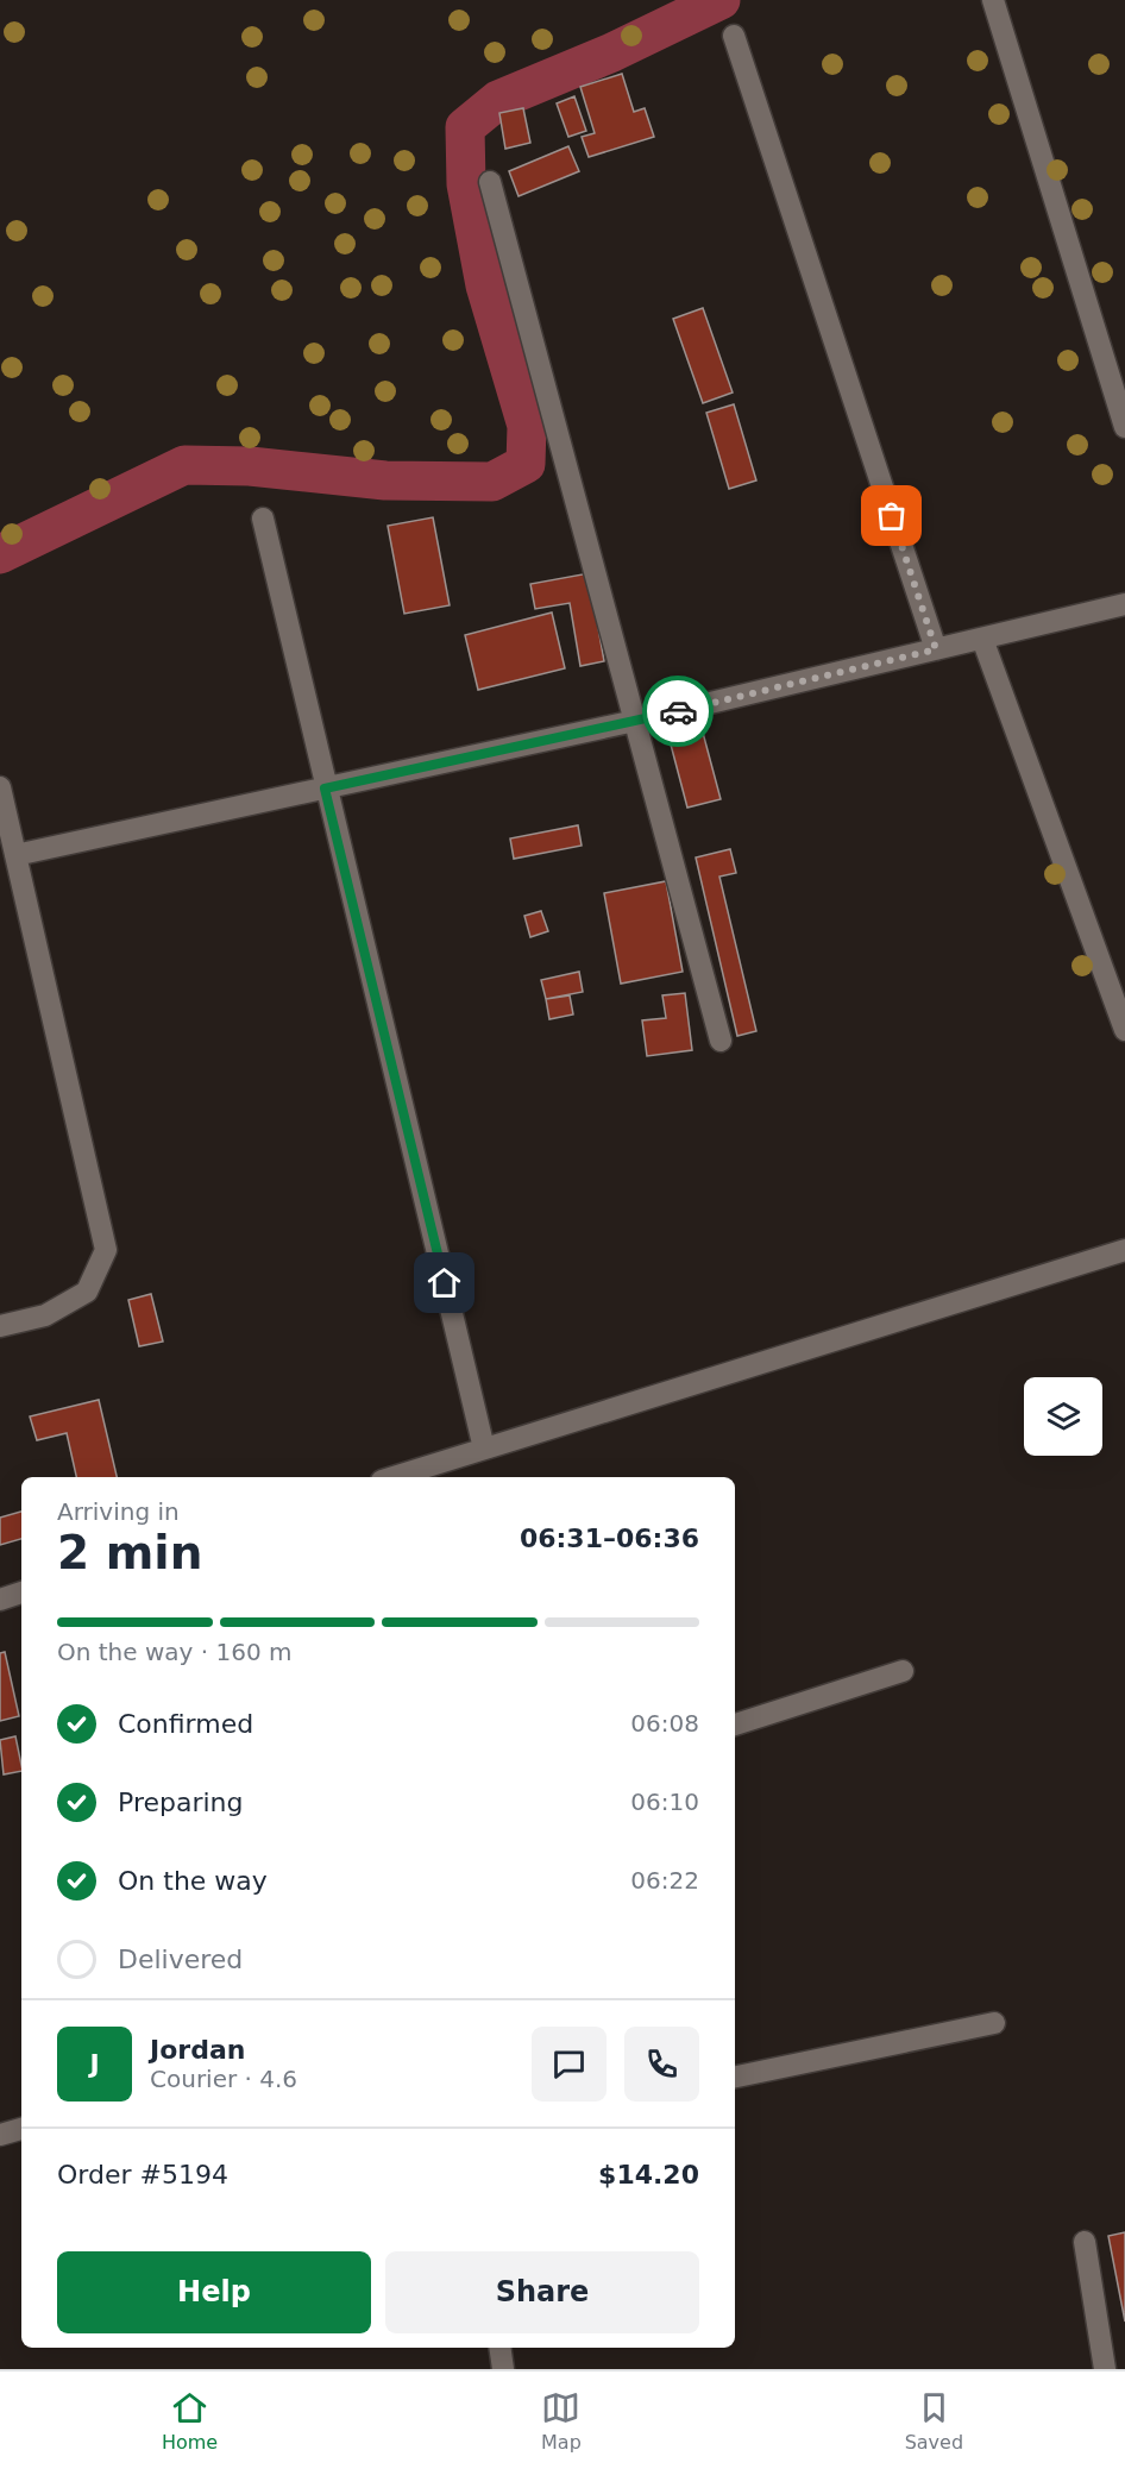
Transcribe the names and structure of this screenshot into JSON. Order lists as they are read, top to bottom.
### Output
{
  "page": {
    "heading": ["2 min", "Arriving in", "06:31–06:36"],
    "panel": [
      "Jordan",
      "Courier · 4.6",
      "Order #5194",
      "$14.20"
    ],
    "bar": "On the way · 160 m",
    "list": [
      ["Confirmed", "06:08"],
      ["Preparing", "06:10"],
      ["On the way", "06:22"],
      "Delivered"
    ],
    "round": "J",
    "buttons": ["Help", "Share"],
    "tabs": ["Home", "Map", "Saved"]
  }
}
